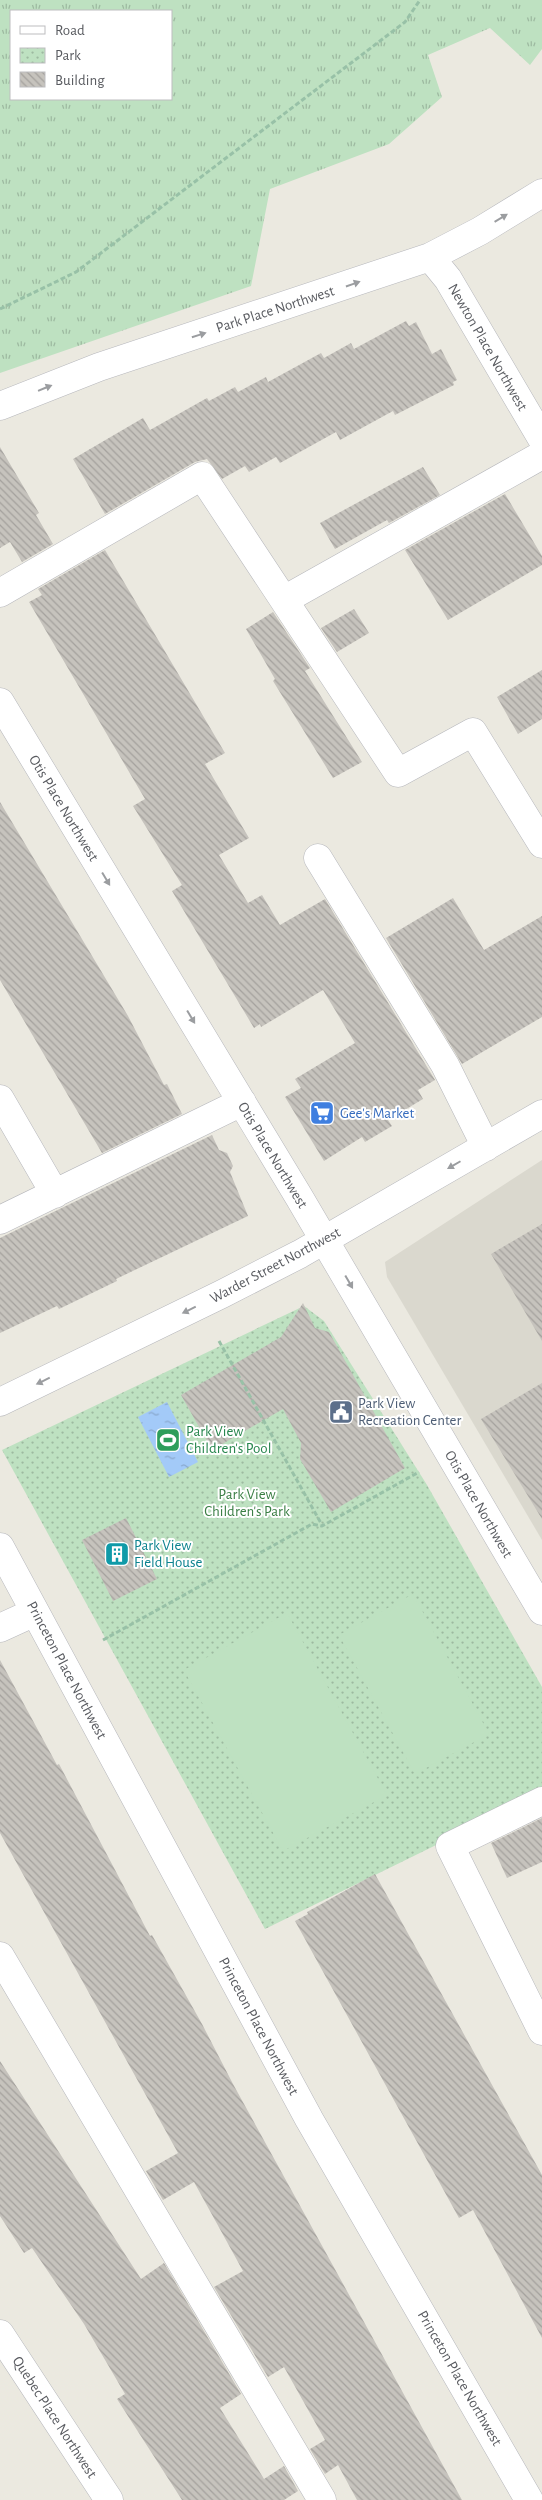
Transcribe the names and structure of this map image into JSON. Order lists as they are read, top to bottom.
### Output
{
  "streets": {
    "street": [
      "Park Place Northwest",
      "Newton Place Northwest",
      "Otis Place Northwest",
      "Warder Street Northwest",
      "Princeton Place Northwest",
      "Quebec Place Northwest"
    ]
  },
  "crossings": [
    ["Park Place Northwest", "Newton Place Northwest"],
    ["Otis Place Northwest", "Warder Street Northwest"]
  ],
  "one_way": ["Park Place Northwest"],
  "parks": ["Park View Children's Park"],
  "places": {
    "supermarket": ["Gee's Market"],
    "public building": ["Park View Recreation Center"],
    "sports": ["Park View Children's Pool"],
    "building": ["Park View Field House"]
  },
  "legend": ["Road", "Park", "Building"]
}
